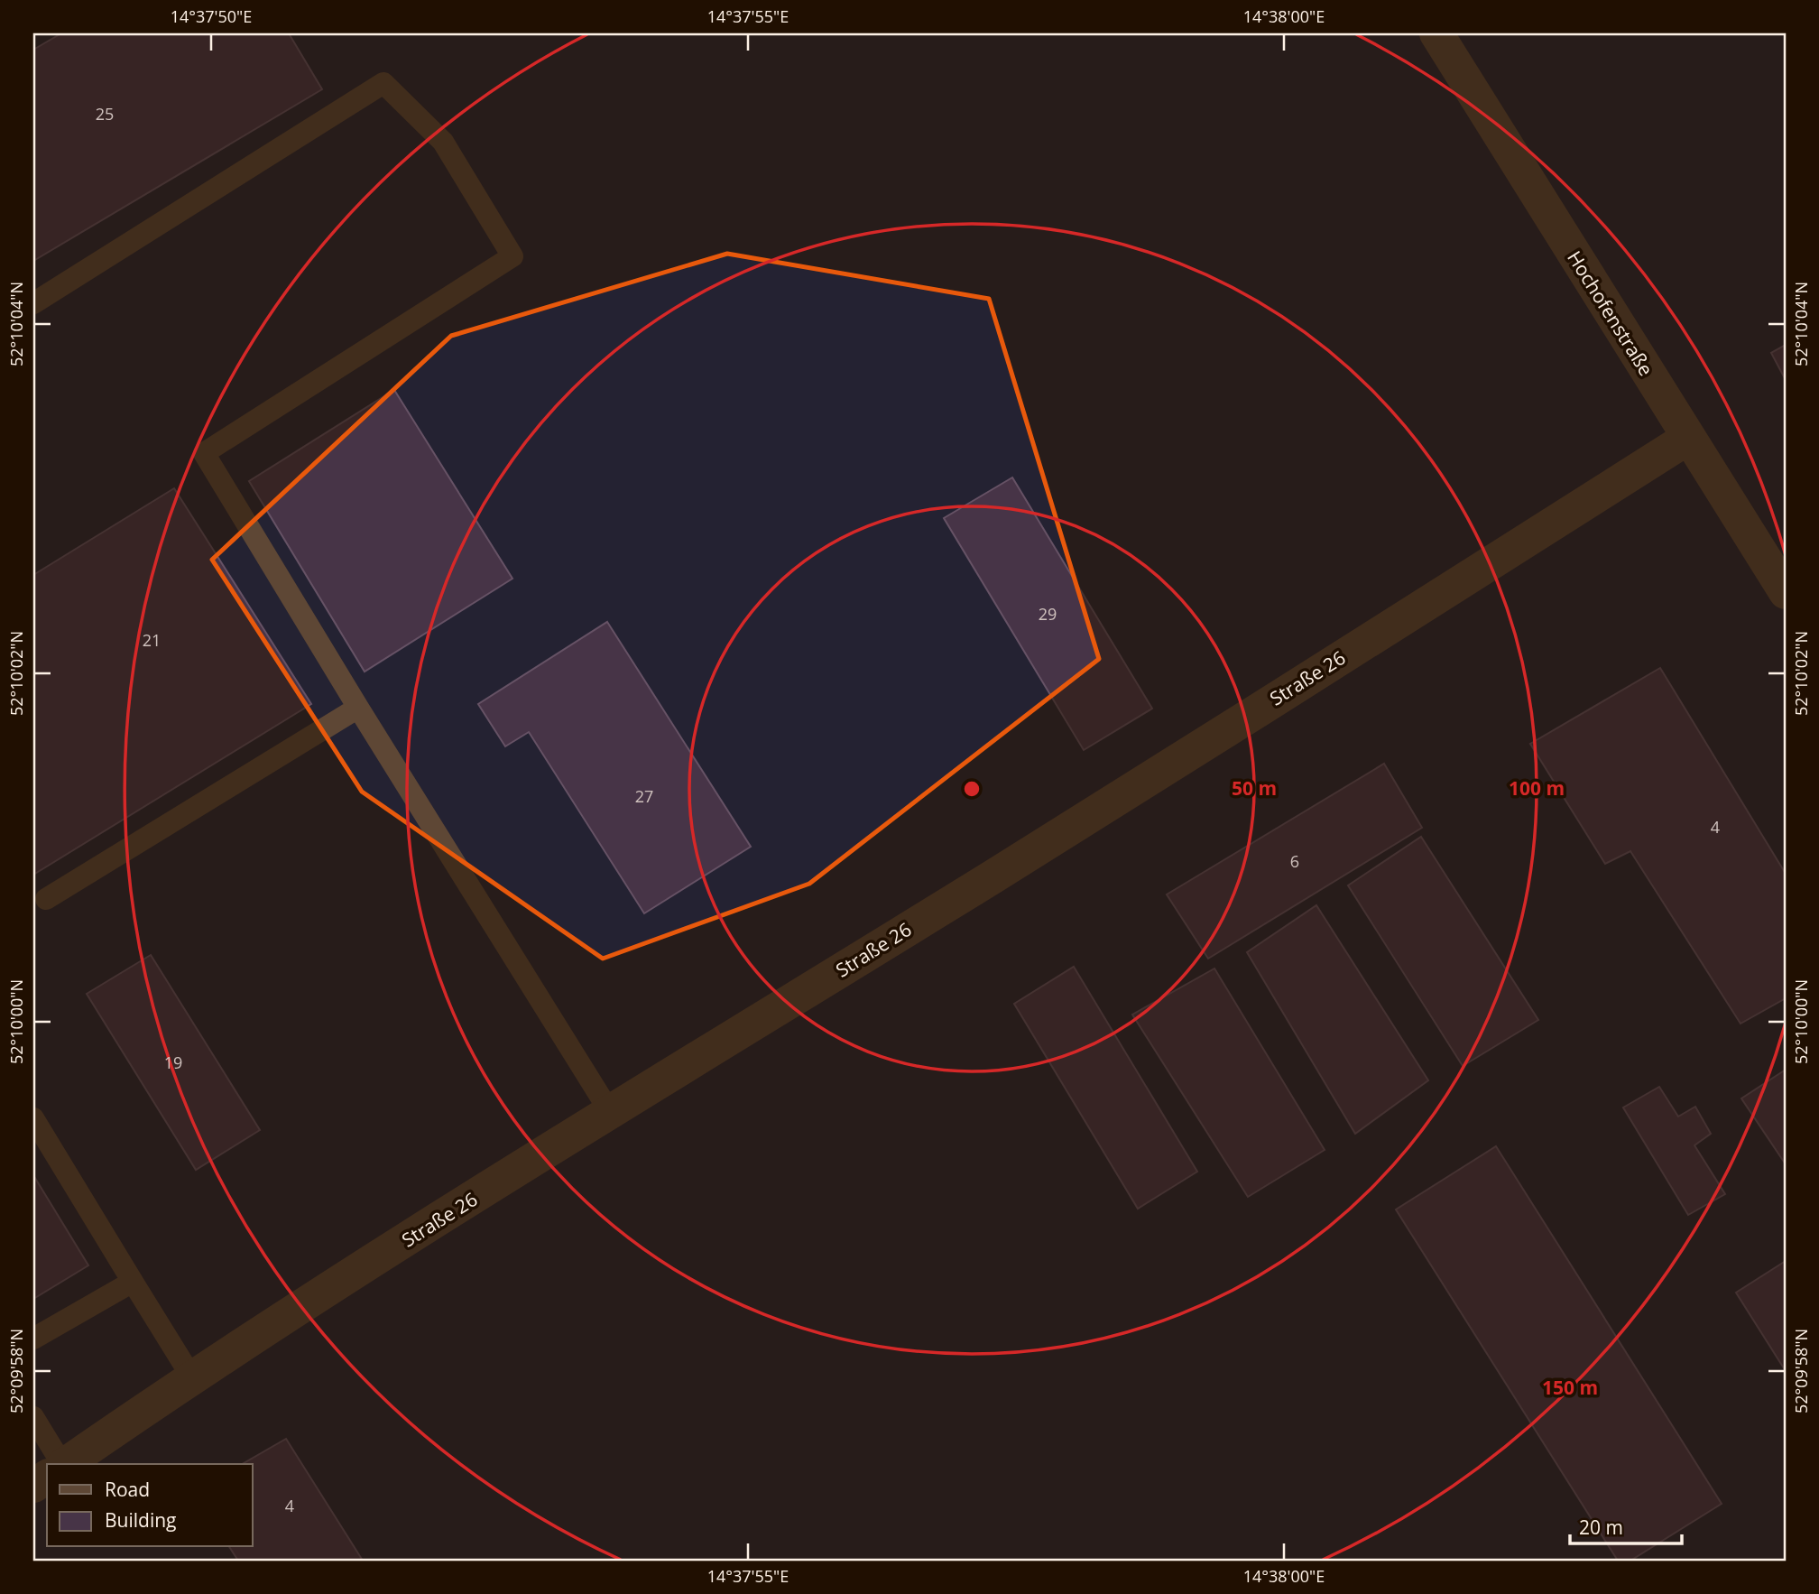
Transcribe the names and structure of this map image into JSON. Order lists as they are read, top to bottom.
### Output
{
  "streets": {
    "street": ["Hochofenstraße", "Straße 26"]
  },
  "crossings": [
    ["Hochofenstraße", "Straße 26"]
  ],
  "house_numbers": [
    "25",
    "29",
    "21",
    "27",
    "4",
    "6",
    "19",
    "4"
  ],
  "legend": ["Road", "Building"],
  "scale_bar": "20 m",
  "coordinates": [
    "14°37'50\"E",
    "14°37'55\"E",
    "14°38'00\"E",
    "52°10'04\"N",
    "52°10'02\"N",
    "52°10'00\"N",
    "52°09'58\"N"
  ],
  "rings": ["50 m", "100 m", "150 m"]
}
